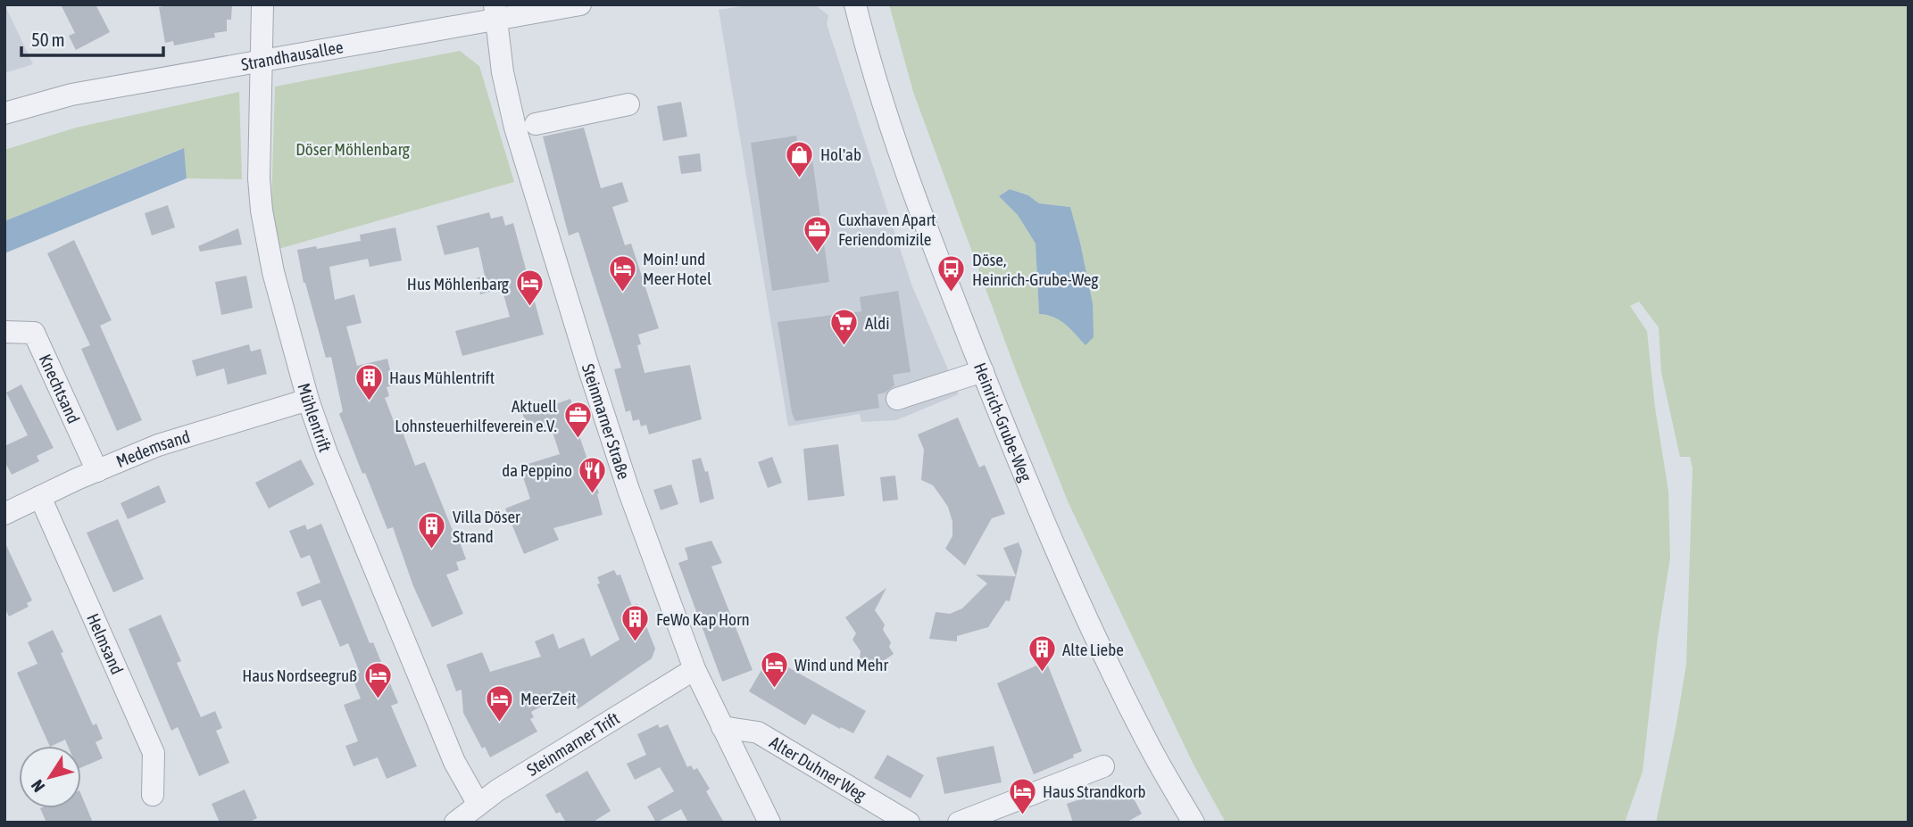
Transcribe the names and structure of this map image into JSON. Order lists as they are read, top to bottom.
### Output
{
  "streets": {
    "street": [
      "Strandhausallee",
      "Knechtsand",
      "Mühlentrift",
      "Steinmarner Straße",
      "Heinrich-Grube-Weg",
      "Medemsand",
      "Helmsand",
      "Steinmarner Trift",
      "Alter Duhner Weg"
    ]
  },
  "crossings": [
    ["Strandhausallee", "Mühlentrift"],
    ["Strandhausallee", "Steinmarner Straße"],
    ["Knechtsand", "Medemsand"],
    ["Mühlentrift", "Medemsand"],
    ["Mühlentrift", "Steinmarner Trift"],
    ["Steinmarner Straße", "Steinmarner Trift"],
    ["Steinmarner Straße", "Alter Duhner Weg"],
    ["Medemsand", "Helmsand"]
  ],
  "parks": ["Döser Möhlenbarg"],
  "places": {
    "shop": ["Hol'ab"],
    "office": ["Cuxhaven Apart Feriendomizile", "Aktuell Lohnsteuerhilfeverein e.V."],
    "hotel": [
      "Moin! und Meer Hotel",
      "Hus Möhlenbarg",
      "Wind und Mehr",
      "Haus Nordseegruß",
      "MeerZeit",
      "Haus Strandkorb"
    ],
    "bus stop": ["Döse, Heinrich-Grube-Weg"],
    "supermarket": ["Aldi"],
    "building": [
      "Haus Mühlentrift",
      "Villa Döser Strand",
      "FeWo Kap Horn",
      "Alte Liebe"
    ],
    "restaurant": ["da Peppino"]
  },
  "scale_bar": "50 m",
  "north": "bottom left"
}
